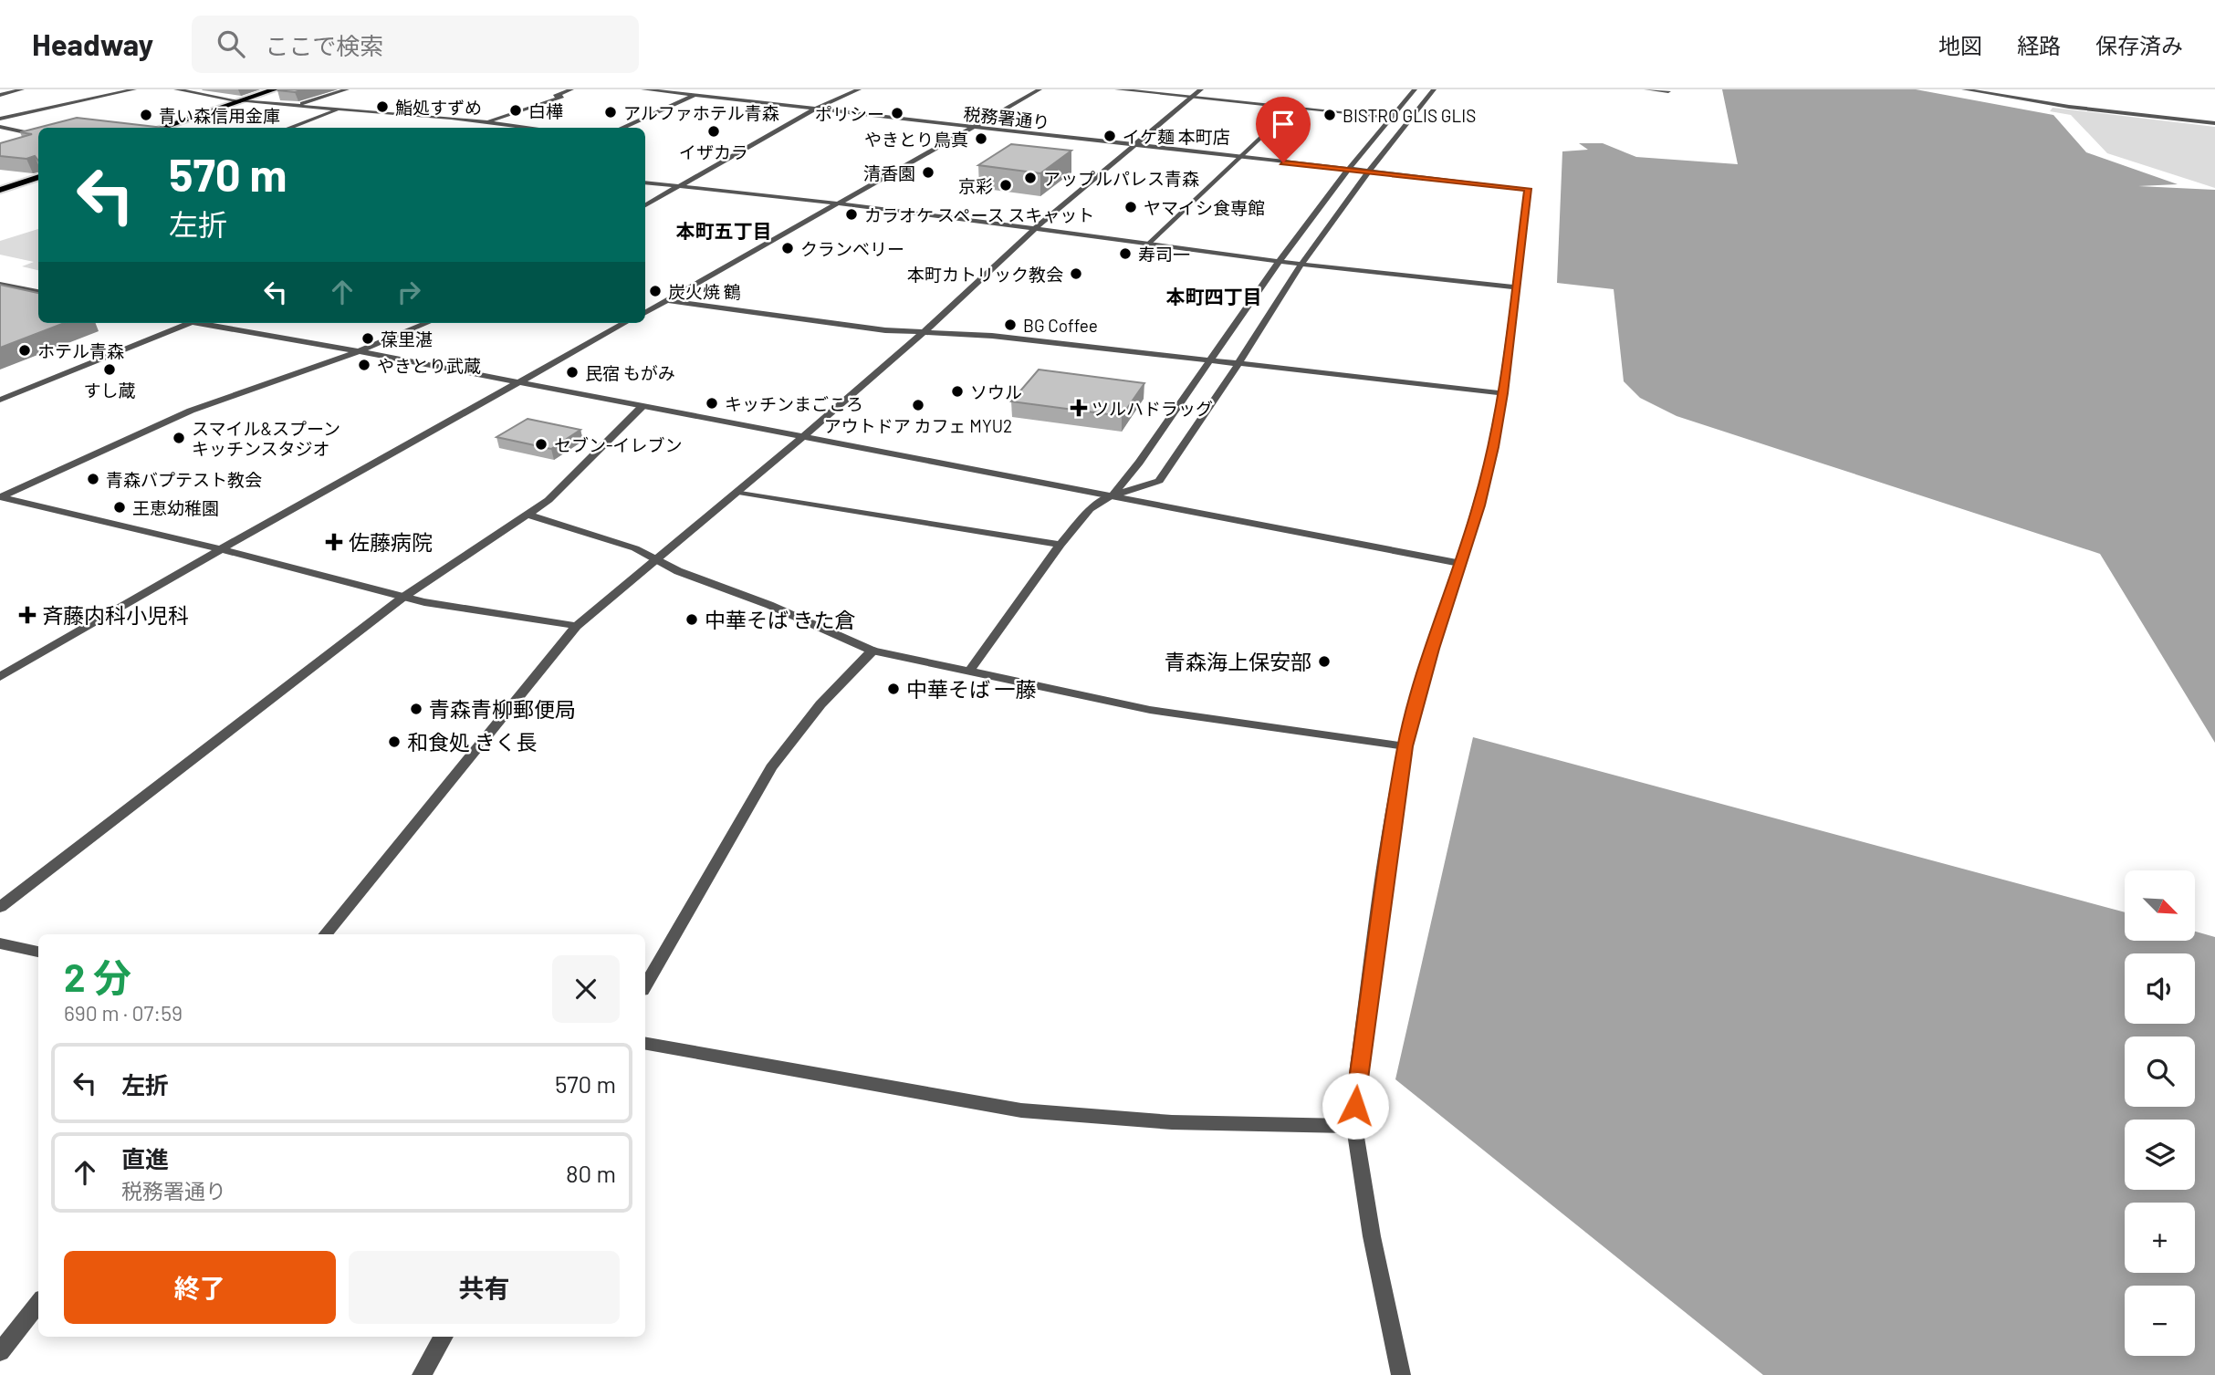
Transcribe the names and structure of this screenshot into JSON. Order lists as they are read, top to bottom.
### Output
{
  "streets": {
    "street": ["税務署通り"]
  },
  "districts": ["本町五丁目", "本町四丁目"],
  "places": {
    "other": [
      "鮨処すずめ",
      "白樺",
      "アルファホテル青森",
      "ポリシー",
      "青い森信用金庫",
      "BISTRO GLIS GLIS",
      "イザカラ",
      "イケ麺 本町店",
      "やきとり鳥真",
      "清香園",
      "アップルパレス青森",
      "京彩",
      "ヤマイシ食専館",
      "カラオケ スペース スキャット",
      "クランベリー",
      "寿司一",
      "本町カトリック教会",
      "炭火焼 鶴",
      "BG Coffee",
      "葆里湛",
      "ホテル青森",
      "やきとり武蔵",
      "すし蔵",
      "民宿 もがみ",
      "ソウル",
      "キッチンまごころ",
      "アウトドア カフェ MYU2",
      "スマイル&スプーン キッチンスタジオ",
      "セブン-イレブン",
      "青森バプテスト教会",
      "王恵幼稚園",
      "中華そば きた倉",
      "青森海上保安部",
      "中華そば 一藤",
      "青森青柳郵便局",
      "和食処 きく長"
    ],
    "health": ["ツルハドラッグ", "佐藤病院", "斉藤内科小児科"]
  },
  "north": "bottom right",
  "page": {
    "header": "Headway",
    "search": "ここで検索",
    "nav": ["地図", "経路", "保存済み"],
    "turn": ["570 m", "左折"],
    "map_buttons": ["+", "−"],
    "heading": ["2 分", "690 m · 07:59"],
    "list": [
      {
        "name": "左折",
        "value": "570 m"
      },
      {
        "name": "直進",
        "note": "税務署通り",
        "value": "80 m"
      }
    ],
    "buttons": ["終了", "共有"]
  }
}
